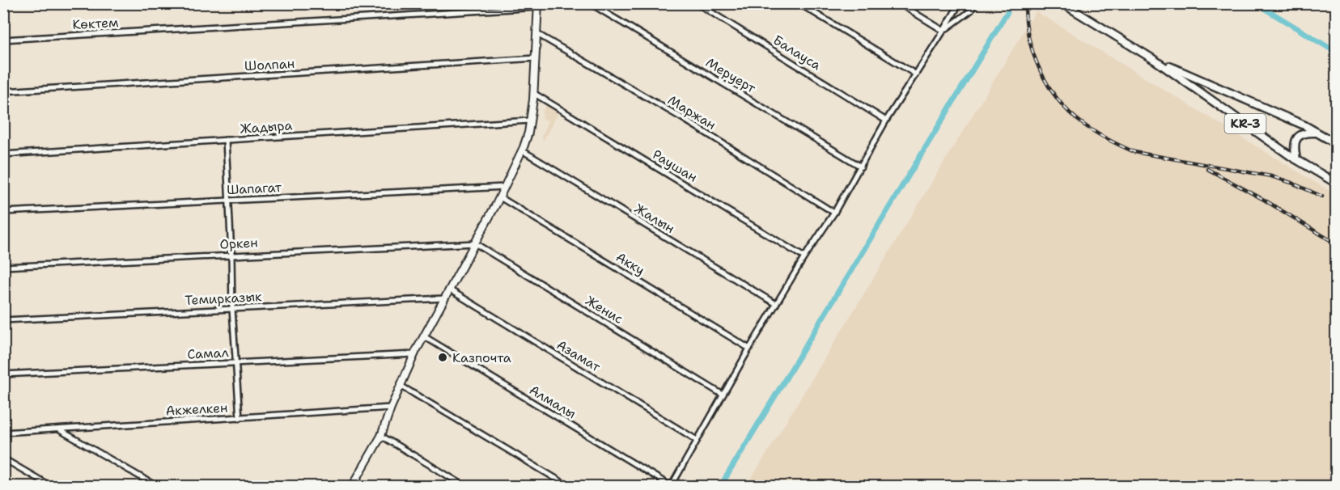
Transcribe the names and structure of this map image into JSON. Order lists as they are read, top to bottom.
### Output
{
  "streets": {
    "main road": ["KR-3"],
    "street": [
      "Көктем",
      "Балауса",
      "Шолпан",
      "Меруерт",
      "Маржан",
      "Жадыра",
      "Раушан",
      "Шапагат",
      "Жалын",
      "Оркен",
      "Акку",
      "Темирказык",
      "Женис",
      "Самал",
      "Азамат",
      "Алмалы",
      "Акжелкен"
    ]
  },
  "crossings": [
    ["Оркен", "Женис"]
  ],
  "places": ["Казпочта"]
}
